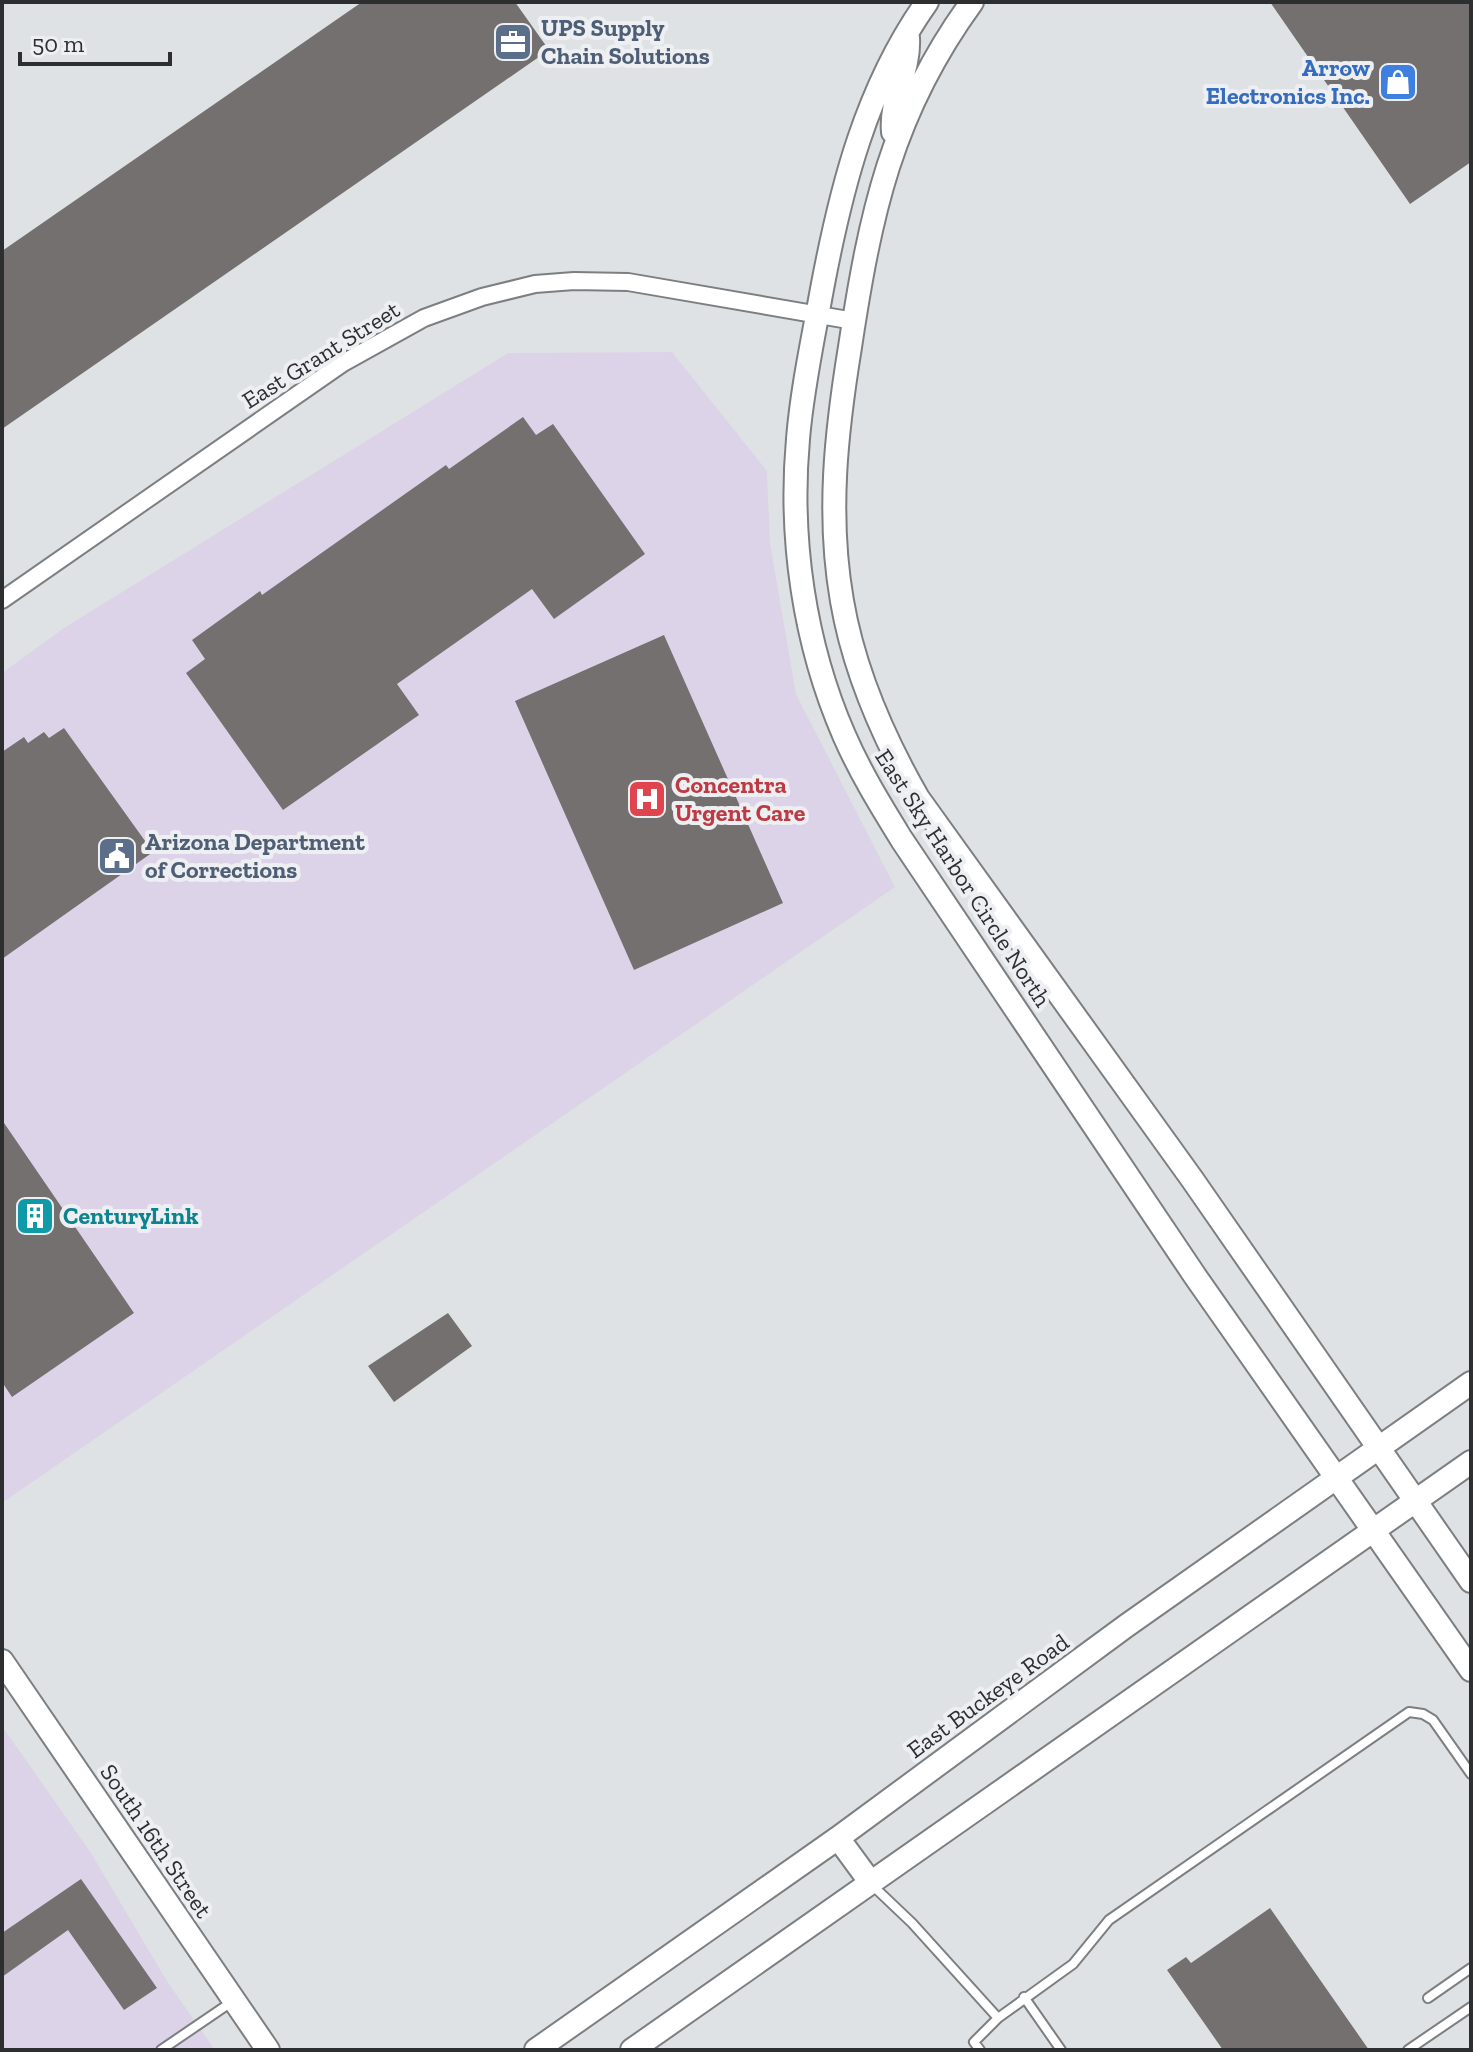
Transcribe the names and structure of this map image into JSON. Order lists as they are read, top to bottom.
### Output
{
  "streets": {
    "street": [
      "East Grant Street",
      "East Sky Harbor Circle North",
      "East Buckeye Road",
      "South 16th Street"
    ]
  },
  "crossings": [
    ["East Grant Street", "East Sky Harbor Circle North"],
    ["East Sky Harbor Circle North", "East Buckeye Road"]
  ],
  "places": {
    "office": ["UPS Supply Chain Solutions"],
    "shop": ["Arrow Electronics Inc."],
    "hospital": ["Concentra Urgent Care"],
    "public building": ["Arizona Department of Corrections"],
    "building": ["CenturyLink"]
  },
  "scale_bar": "50 m"
}
